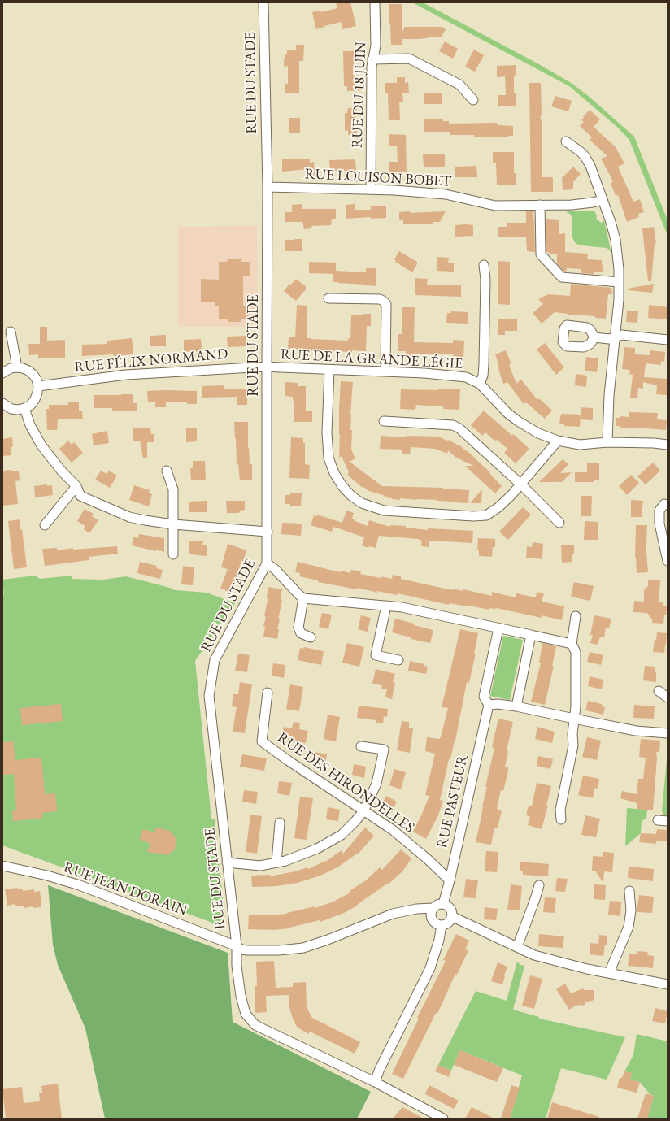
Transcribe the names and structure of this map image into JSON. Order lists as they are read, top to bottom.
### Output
{
  "streets": {
    "street": [
      "RUE DU STADE",
      "RUE DU 18 JUIN",
      "RUE LOUISON BOBET",
      "RUE DE LA GRANDE LÉGIE",
      "RUE FÉLIX NORMAND",
      "RUE DES HIRONDELLES",
      "RUE PASTEUR",
      "RUE JEAN DORAIN"
    ]
  },
  "crossings": [
    ["RUE DU STADE", "RUE LOUISON BOBET"],
    ["RUE DU STADE", "RUE DE LA GRANDE LÉGIE"],
    ["RUE DU STADE", "RUE FÉLIX NORMAND"],
    ["RUE DU STADE", "RUE JEAN DORAIN"],
    ["RUE DU 18 JUIN", "RUE LOUISON BOBET"],
    ["RUE DE LA GRANDE LÉGIE", "RUE FÉLIX NORMAND"],
    ["RUE DES HIRONDELLES", "RUE PASTEUR"],
    ["RUE PASTEUR", "RUE JEAN DORAIN"]
  ]
}
